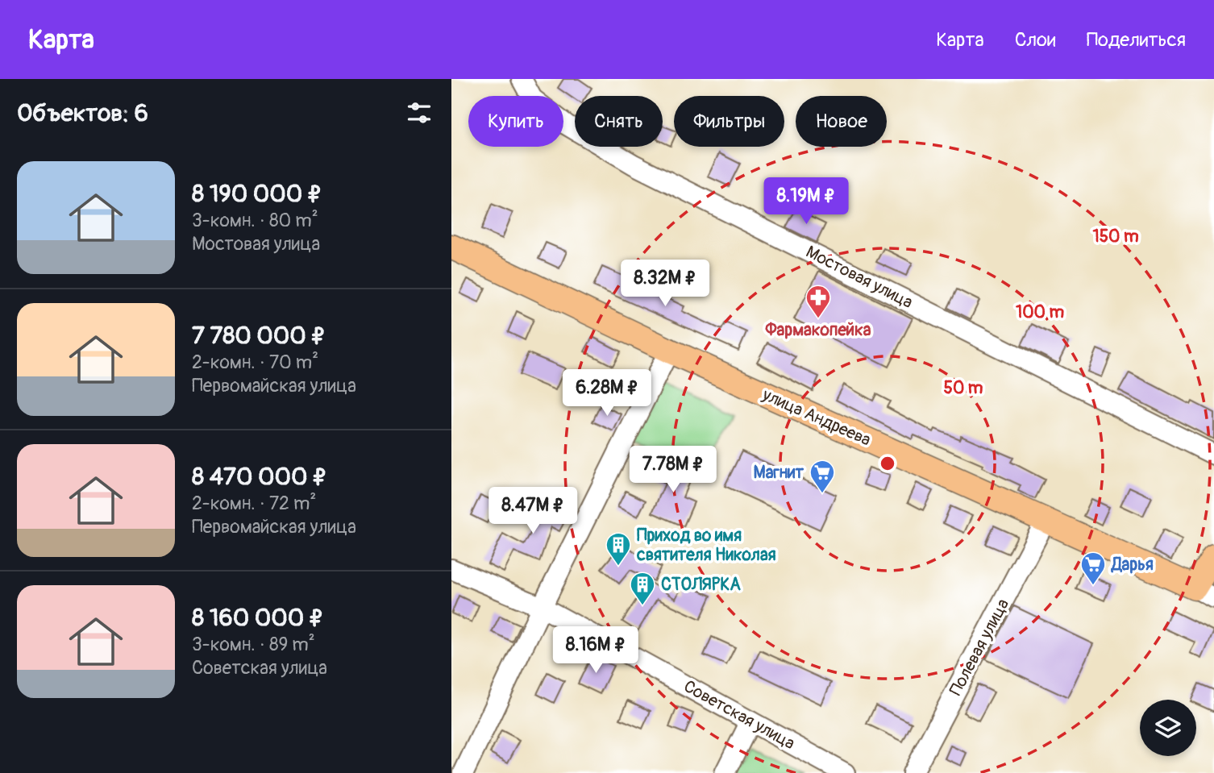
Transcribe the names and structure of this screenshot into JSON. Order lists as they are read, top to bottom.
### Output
{
  "streets": {
    "main road": ["улица Андреева"],
    "street": ["Мостовая улица", "Полевая улица", "Советская улица"]
  },
  "crossings": [
    ["улица Андреева", "Полевая улица"]
  ],
  "places": {
    "pharmacy": ["Фармакопейка"],
    "supermarket": ["Магнит", "Дарья"],
    "building": ["Приход во имя святителя Николая", "СТОЛЯРКА"]
  },
  "page": {
    "header": "Карта",
    "nav": ["Карта", "Слои", "Поделиться"],
    "heading": "Объектов: 6",
    "chip": [
      "Купить",
      "Снять",
      "Фильтры",
      "Новое"
    ],
    "list": [
      {
        "name": "8 190 000 ₽",
        "note": "3-комн. · 80 m² · Мостовая улица"
      },
      {
        "name": "7 780 000 ₽",
        "note": "2-комн. · 70 m² · Первомайская улица"
      },
      {
        "name": "8 470 000 ₽",
        "note": "2-комн. · 72 m² · Первомайская улица"
      },
      {
        "name": "8 160 000 ₽",
        "note": "3-комн. · 89 m² · Советская улица"
      }
    ],
    "price": [
      "8.19M ₽",
      "8.32M ₽",
      "6.28M ₽",
      "7.78M ₽",
      "8.47M ₽",
      "8.16M ₽"
    ]
  },
  "rings": ["150 m", "100 m", "50 m"]
}
